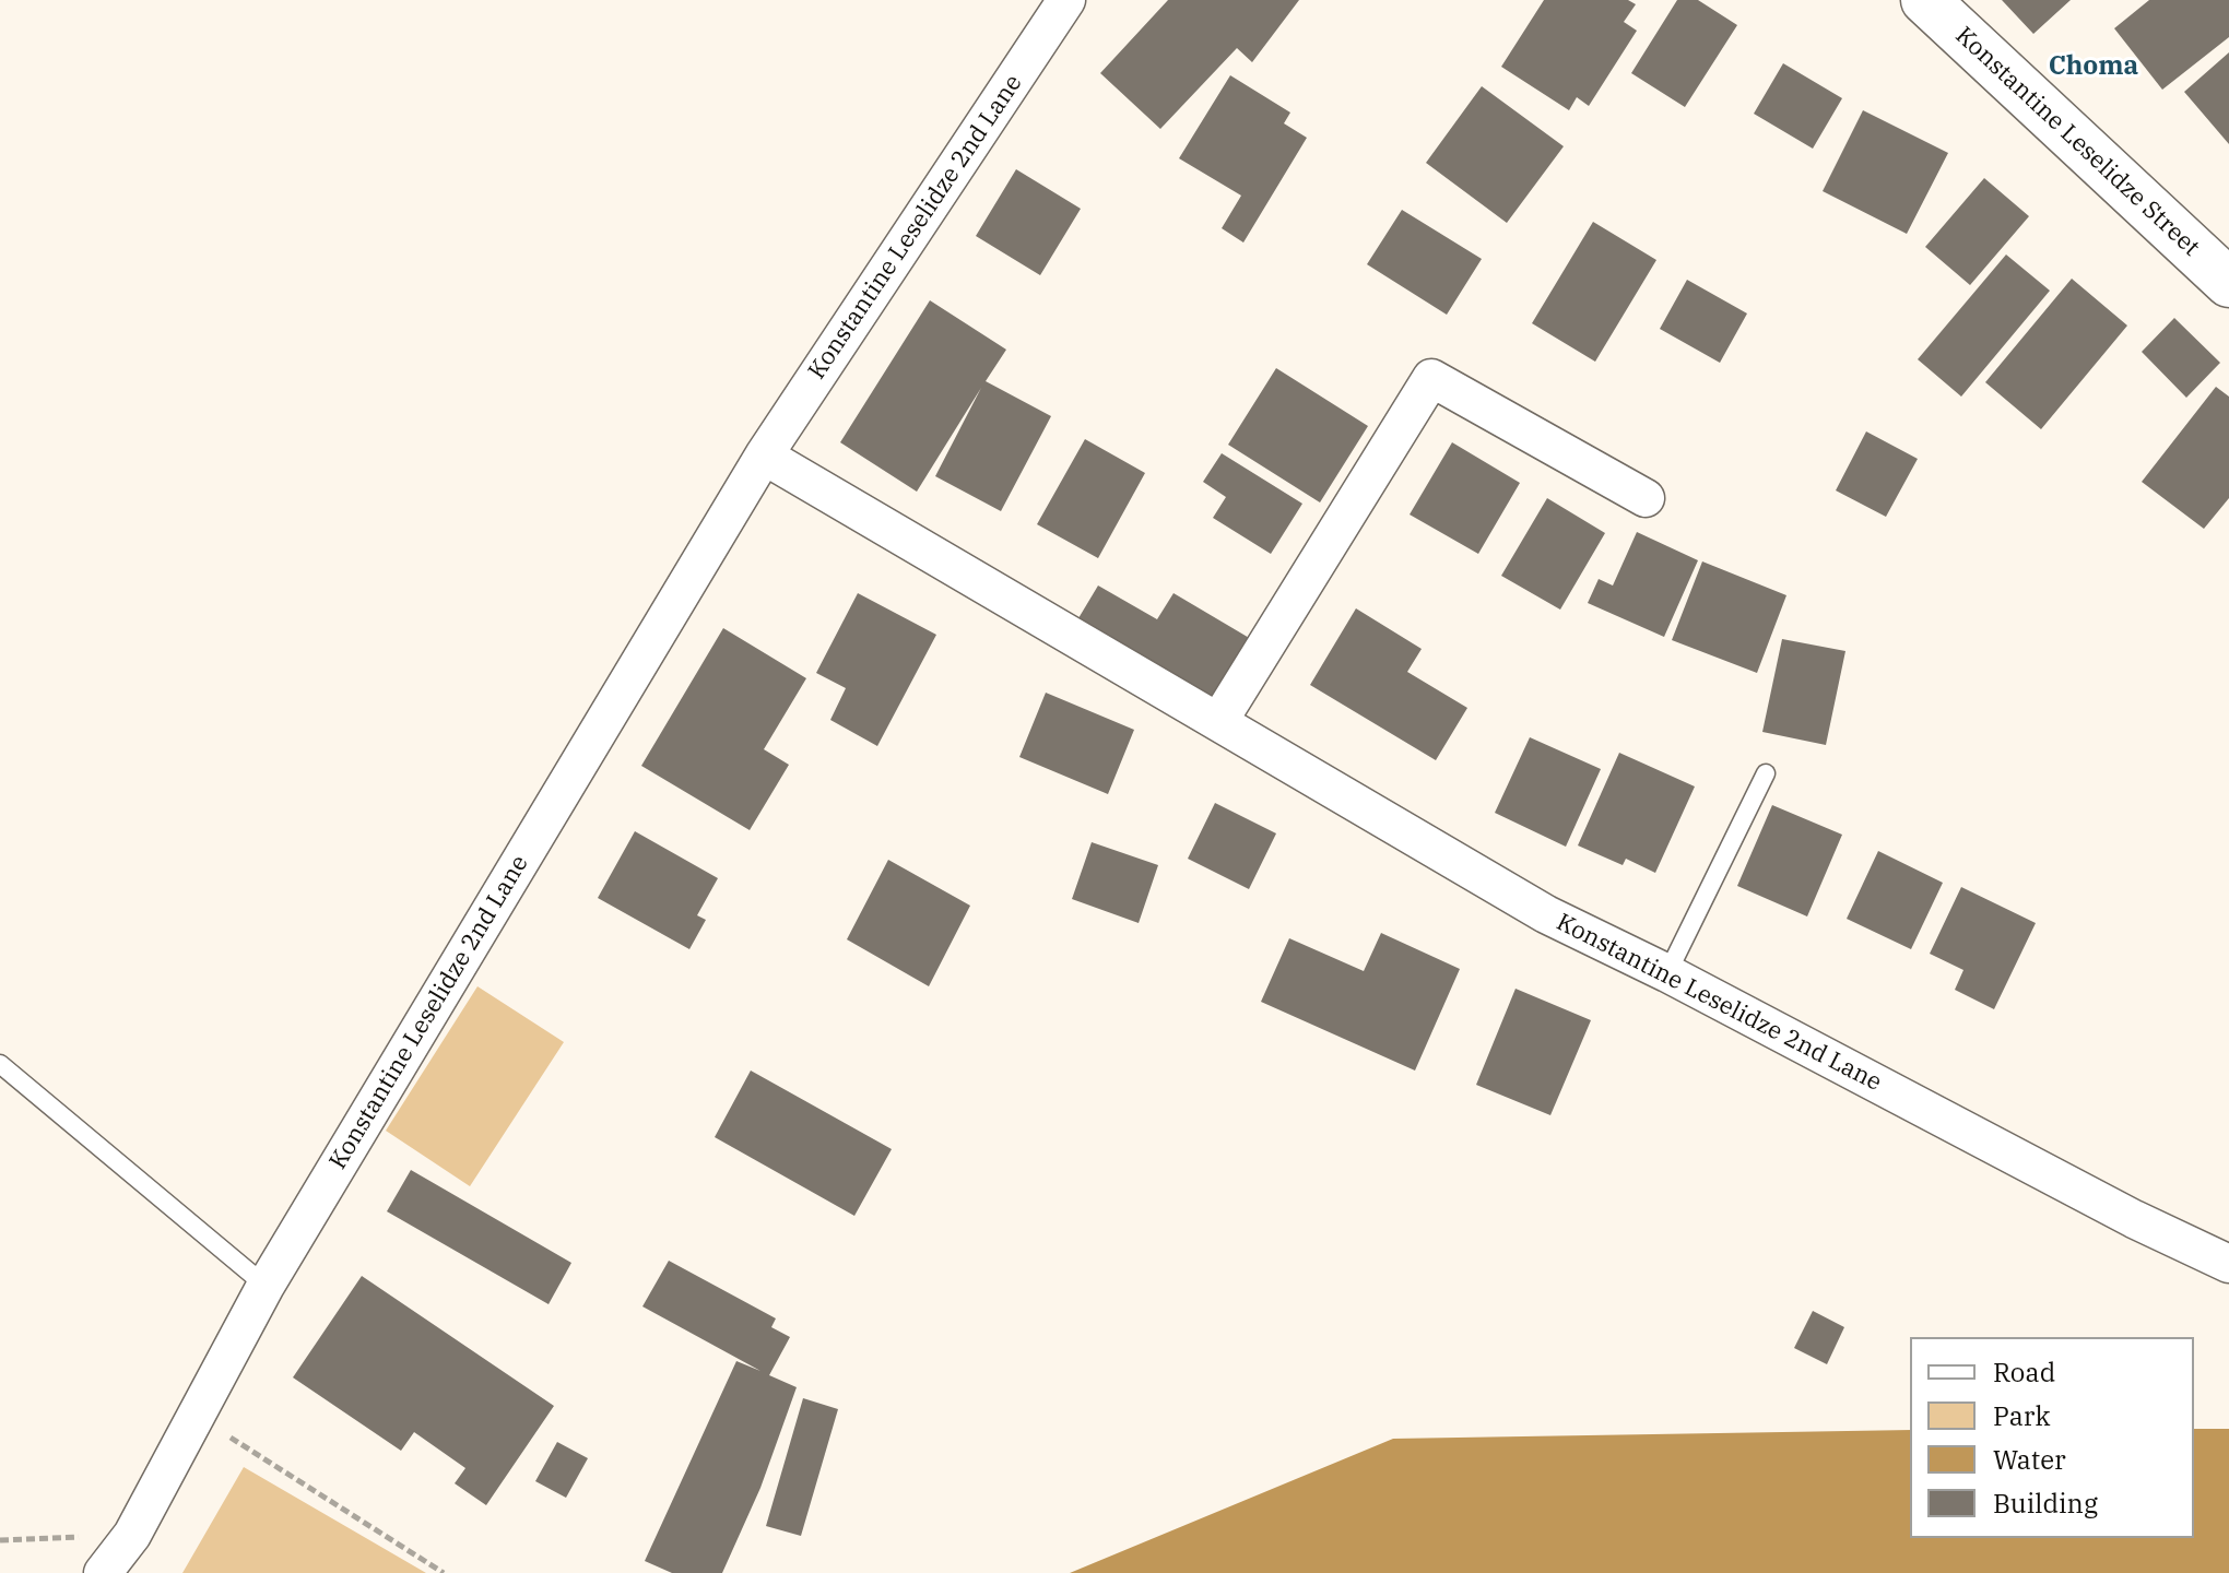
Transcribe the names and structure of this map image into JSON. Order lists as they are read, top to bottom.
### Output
{
  "streets": {
    "main road": ["Konstantine Leselidze Street"],
    "street": ["Konstantine Leselidze 2nd Lane"]
  },
  "districts": ["Choma"],
  "legend": [
    "Road",
    "Park",
    "Water",
    "Building"
  ]
}
